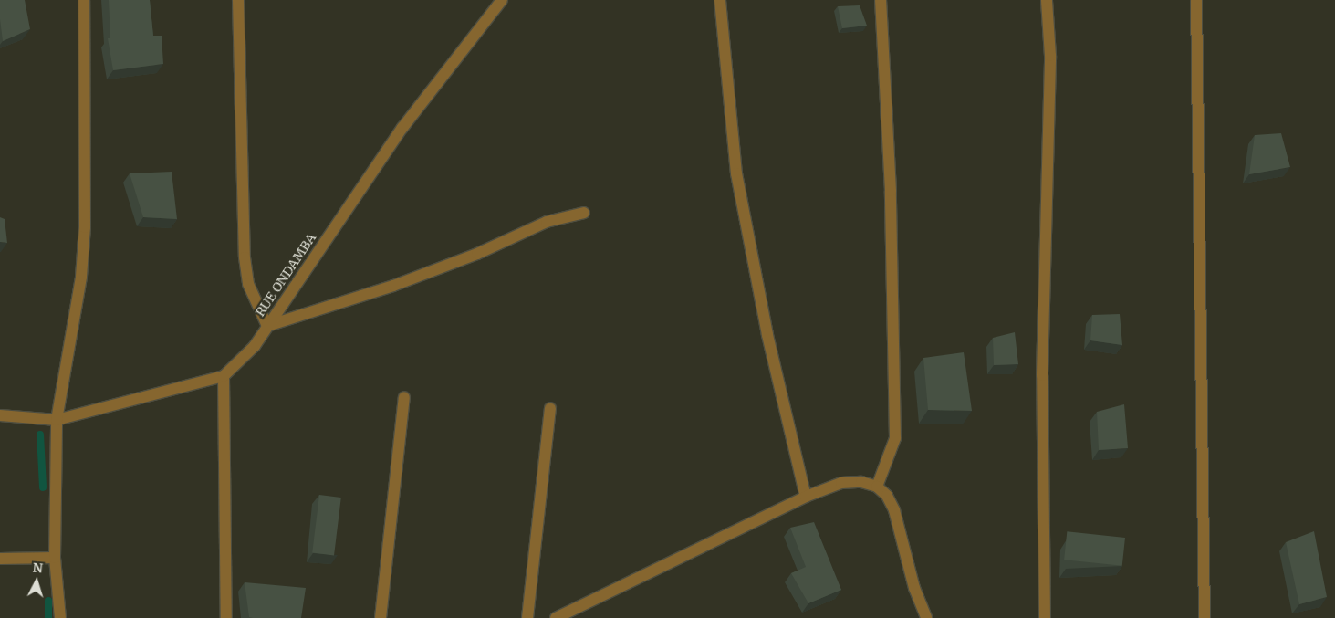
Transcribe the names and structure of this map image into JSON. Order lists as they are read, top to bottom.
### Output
{
  "streets": {
    "street": ["RUE ONDAMBA"]
  },
  "north": "top"
}
